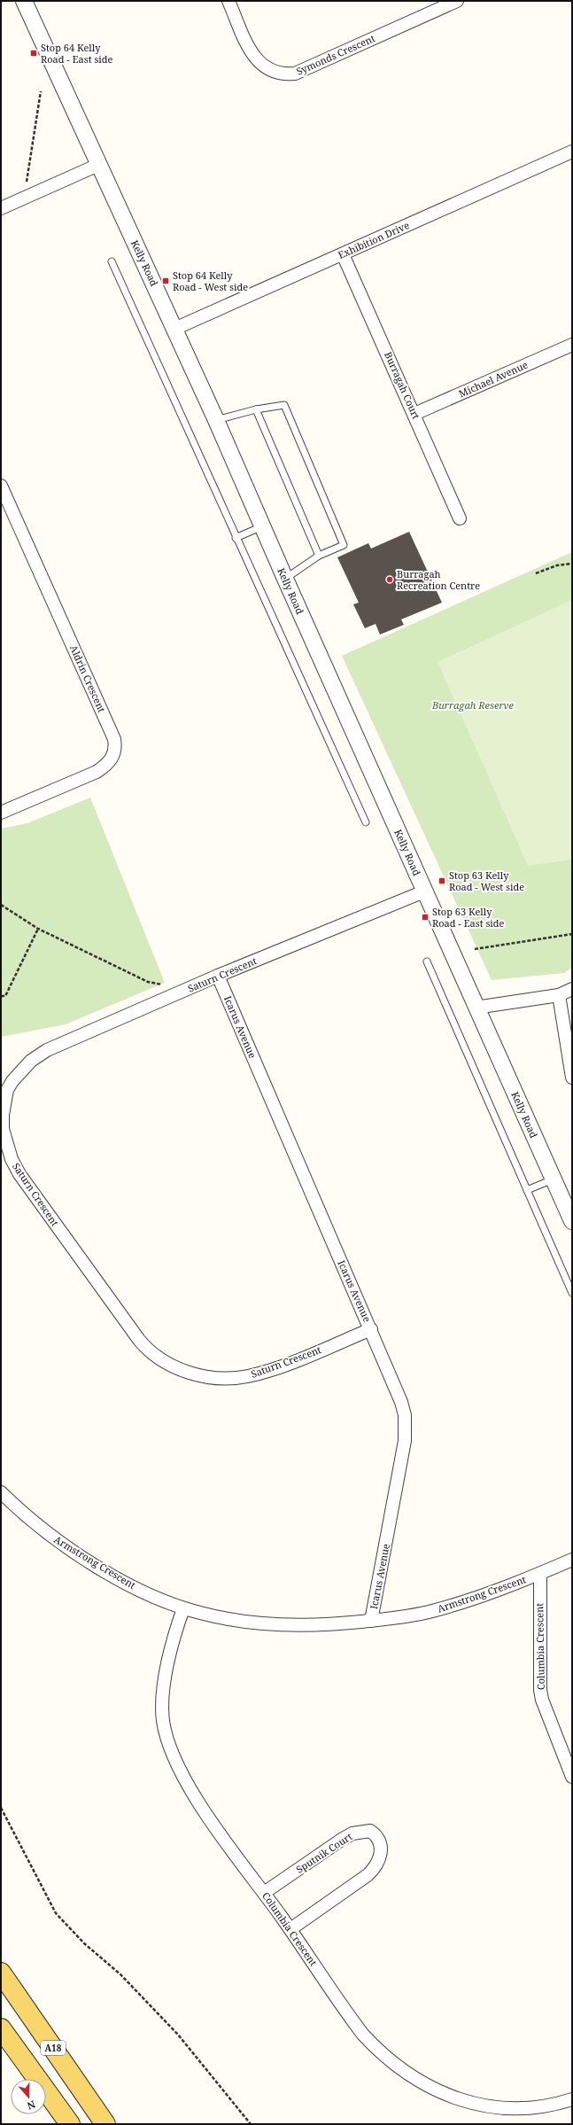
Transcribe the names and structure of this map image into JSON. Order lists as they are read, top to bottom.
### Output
{
  "streets": {
    "main road": ["A18"],
    "street": [
      "Symonds Crescent",
      "Exhibition Drive",
      "Kelly Road",
      "Michael Avenue",
      "Burragah Court",
      "Aldrin Crescent",
      "Saturn Crescent",
      "Icarus Avenue",
      "Armstrong Crescent",
      "Columbia Crescent",
      "Sputnik Court"
    ]
  },
  "crossings": [
    ["Exhibition Drive", "Kelly Road"],
    ["Exhibition Drive", "Burragah Court"],
    ["Kelly Road", "Saturn Crescent"],
    ["Michael Avenue", "Burragah Court"],
    ["Saturn Crescent", "Icarus Avenue"],
    ["Icarus Avenue", "Armstrong Crescent"],
    ["Armstrong Crescent", "Columbia Crescent"],
    ["Columbia Crescent", "Sputnik Court"]
  ],
  "parks": ["Burragah Reserve"],
  "places": {
    "transit": [
      "Stop 64 Kelly Road - East side",
      "Stop 64 Kelly Road - West side",
      "Stop 63 Kelly Road - West side",
      "Stop 63 Kelly Road - East side"
    ],
    "other": ["Burragah Recreation Centre"]
  },
  "north": "bottom"
}
